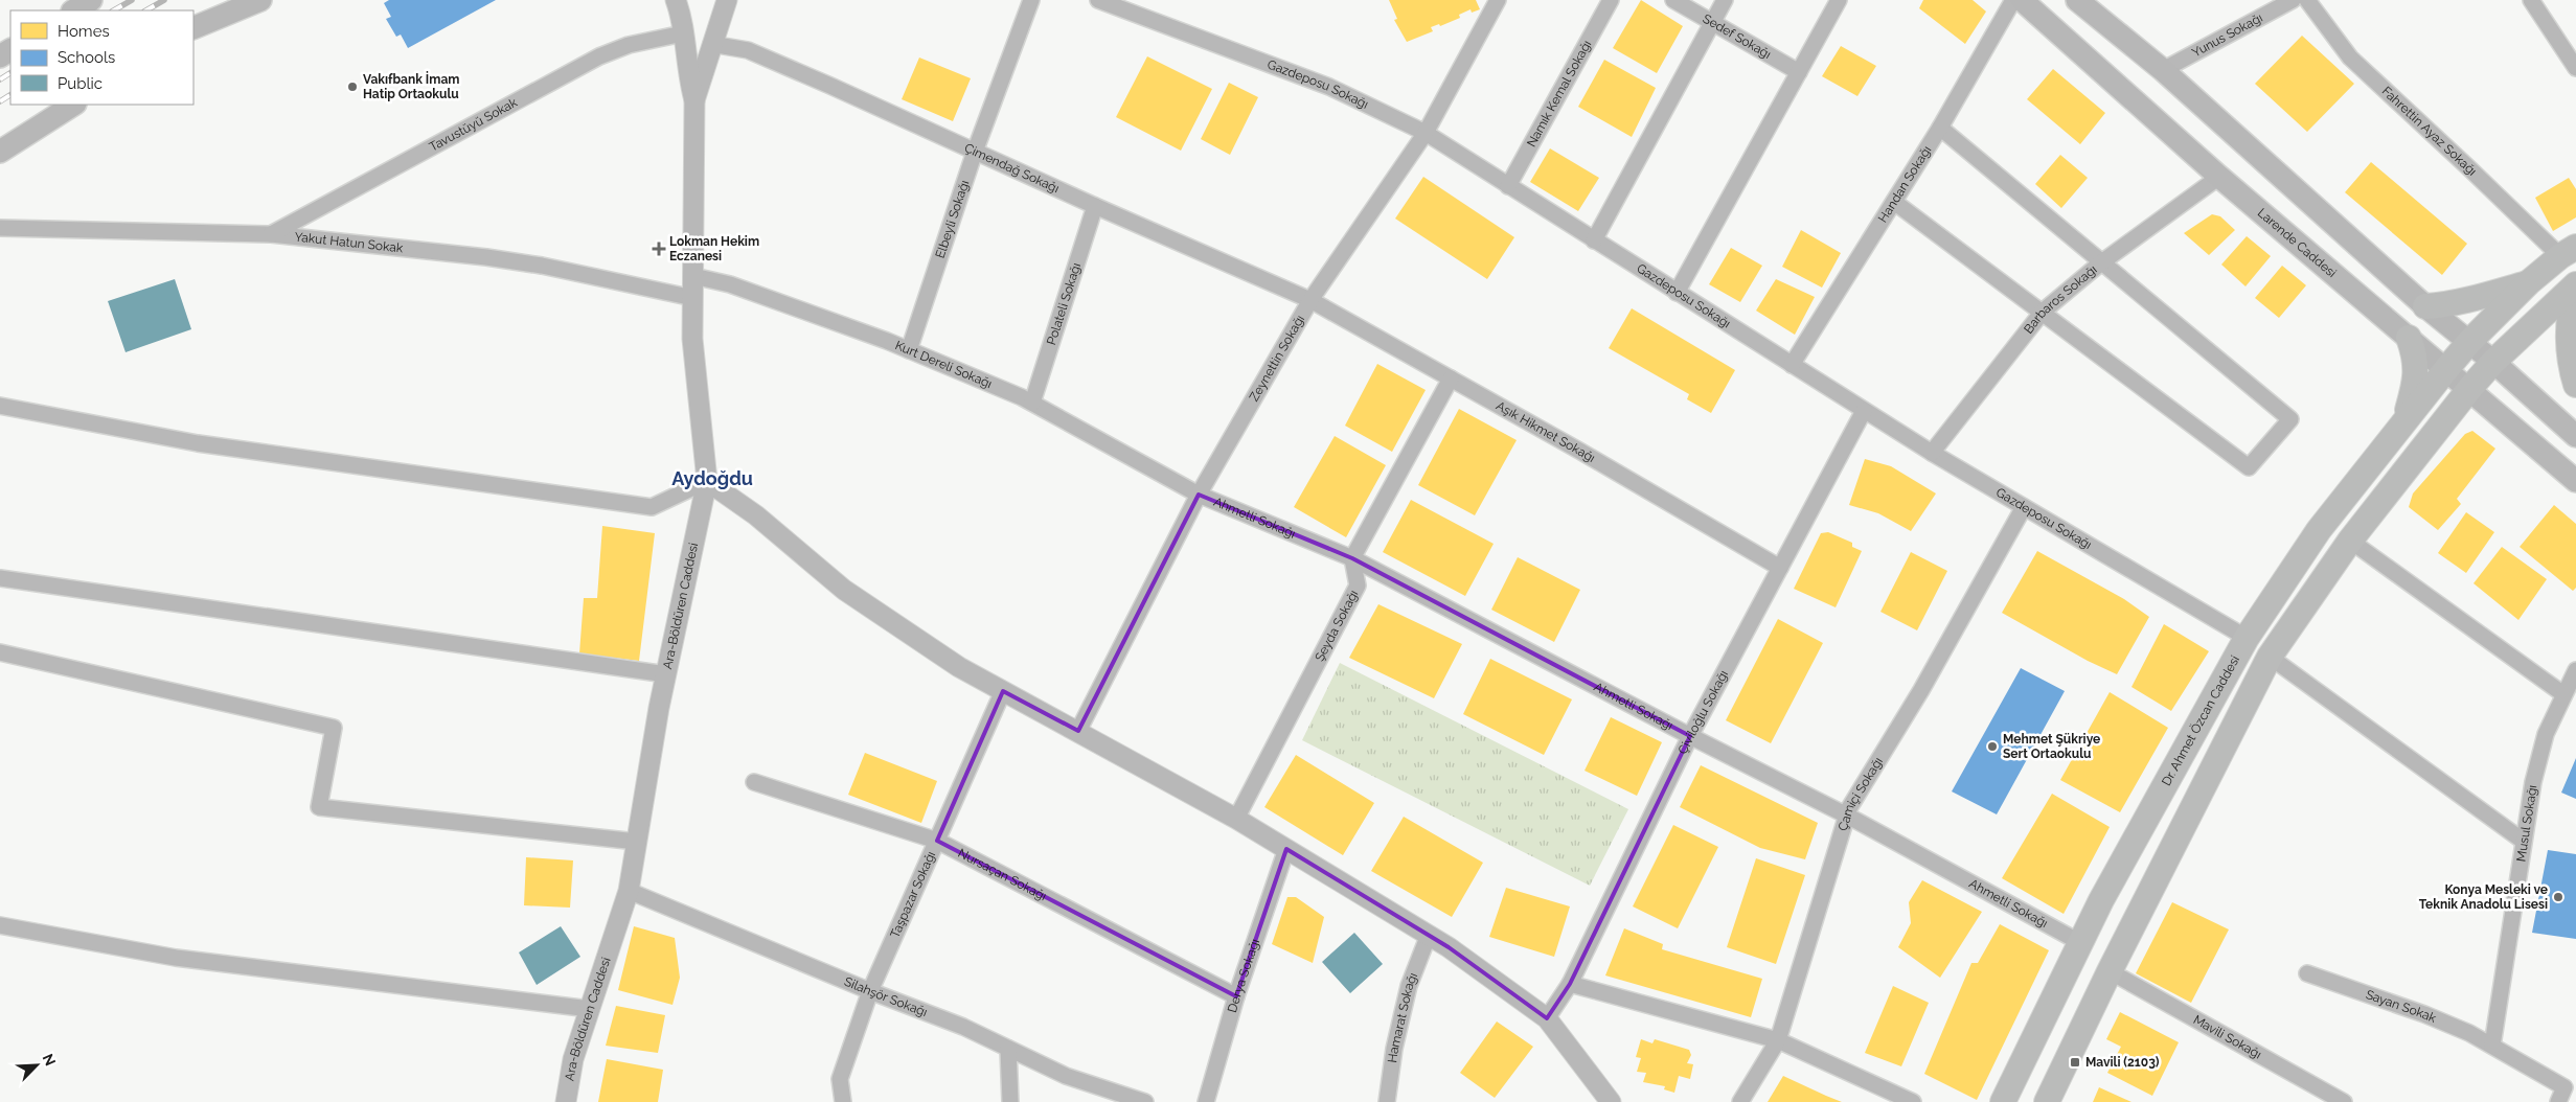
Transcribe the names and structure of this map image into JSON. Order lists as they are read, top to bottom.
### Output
{
  "streets": {
    "main road": ["Larende Caddesi", "Dr. Ahmet Özcan Caddesi"],
    "street": [
      "Sedef Sokağı",
      "Yunus Sokağı",
      "Gazdeposu Sokağı",
      "Namık Kemal Sokağı",
      "Tavustüyü Sokak",
      "Fahrettin Ayaz Sokağı",
      "Çimendağ Sokağı",
      "Handan Sokağı",
      "Elbeyli Sokağı",
      "Yakut Hatun Sokak",
      "Barbaros Sokağı",
      "Polateli Sokağı",
      "Zeynettin Sokağı",
      "Kurt Dereli Sokağı",
      "Aşık Hikmet Sokağı",
      "Ahmetli Sokağı",
      "Ara-Böldüren Caddesi",
      "Şeyda Sokağı",
      "Çiviloğlu Sokağı",
      "Çamiçi Sokağı",
      "Musul Sokağı",
      "Nursaçan Sokağı",
      "Taşpazar Sokağı",
      "Derya Sokağı",
      "Silahşör Sokağı",
      "Sayan Sokak",
      "Hamarat Sokağı",
      "Mavili Sokağı"
    ]
  },
  "crossings": [
    ["Gazdeposu Sokağı", "Namık Kemal Sokağı"],
    ["Gazdeposu Sokağı", "Handan Sokağı"],
    ["Gazdeposu Sokağı", "Barbaros Sokağı"],
    ["Gazdeposu Sokağı", "Zeynettin Sokağı"],
    ["Gazdeposu Sokağı", "Çiviloğlu Sokağı"],
    ["Gazdeposu Sokağı", "Dr. Ahmet Özcan Caddesi"],
    ["Gazdeposu Sokağı", "Çamiçi Sokağı"],
    ["Tavustüyü Sokak", "Yakut Hatun Sokak"],
    ["Tavustüyü Sokak", "Ara-Böldüren Caddesi"],
    ["Fahrettin Ayaz Sokağı", "Dr. Ahmet Özcan Caddesi"],
    ["Çimendağ Sokağı", "Elbeyli Sokağı"],
    ["Çimendağ Sokağı", "Polateli Sokağı"],
    ["Çimendağ Sokağı", "Zeynettin Sokağı"],
    ["Çimendağ Sokağı", "Aşık Hikmet Sokağı"],
    ["Çimendağ Sokağı", "Ara-Böldüren Caddesi"],
    ["Elbeyli Sokağı", "Kurt Dereli Sokağı"],
    ["Yakut Hatun Sokak", "Ara-Böldüren Caddesi"],
    ["Larende Caddesi", "Barbaros Sokağı"],
    ["Larende Caddesi", "Dr. Ahmet Özcan Caddesi"],
    ["Polateli Sokağı", "Kurt Dereli Sokağı"],
    ["Zeynettin Sokağı", "Aşık Hikmet Sokağı"],
    ["Zeynettin Sokağı", "Ahmetli Sokağı"],
    ["Kurt Dereli Sokağı", "Ahmetli Sokağı"],
    ["Kurt Dereli Sokağı", "Ara-Böldüren Caddesi"],
    ["Aşık Hikmet Sokağı", "Çiviloğlu Sokağı"],
    ["Ahmetli Sokağı", "Şeyda Sokağı"],
    ["Ahmetli Sokağı", "Çiviloğlu Sokağı"],
    ["Ahmetli Sokağı", "Dr. Ahmet Özcan Caddesi"],
    ["Ahmetli Sokağı", "Çamiçi Sokağı"],
    ["Ara-Böldüren Caddesi", "Silahşör Sokağı"],
    ["Musul Sokağı", "Sayan Sokak"],
    ["Nursaçan Sokağı", "Taşpazar Sokağı"],
    ["Nursaçan Sokağı", "Derya Sokağı"],
    ["Taşpazar Sokağı", "Silahşör Sokağı"]
  ],
  "districts": ["Aydoğdu"],
  "places": {
    "other": ["Vakıfbank İmam Hatip Ortaokulu", "Mehmet Şükriye Sert Ortaokulu", "Konya Mesleki ve Teknik Anadolu Lisesi"],
    "health": ["Lokman Hekim Eczanesi"],
    "transit": ["Mavili (2103)"]
  },
  "legend": ["Homes", "Schools", "Public"],
  "north": "top right"
}
